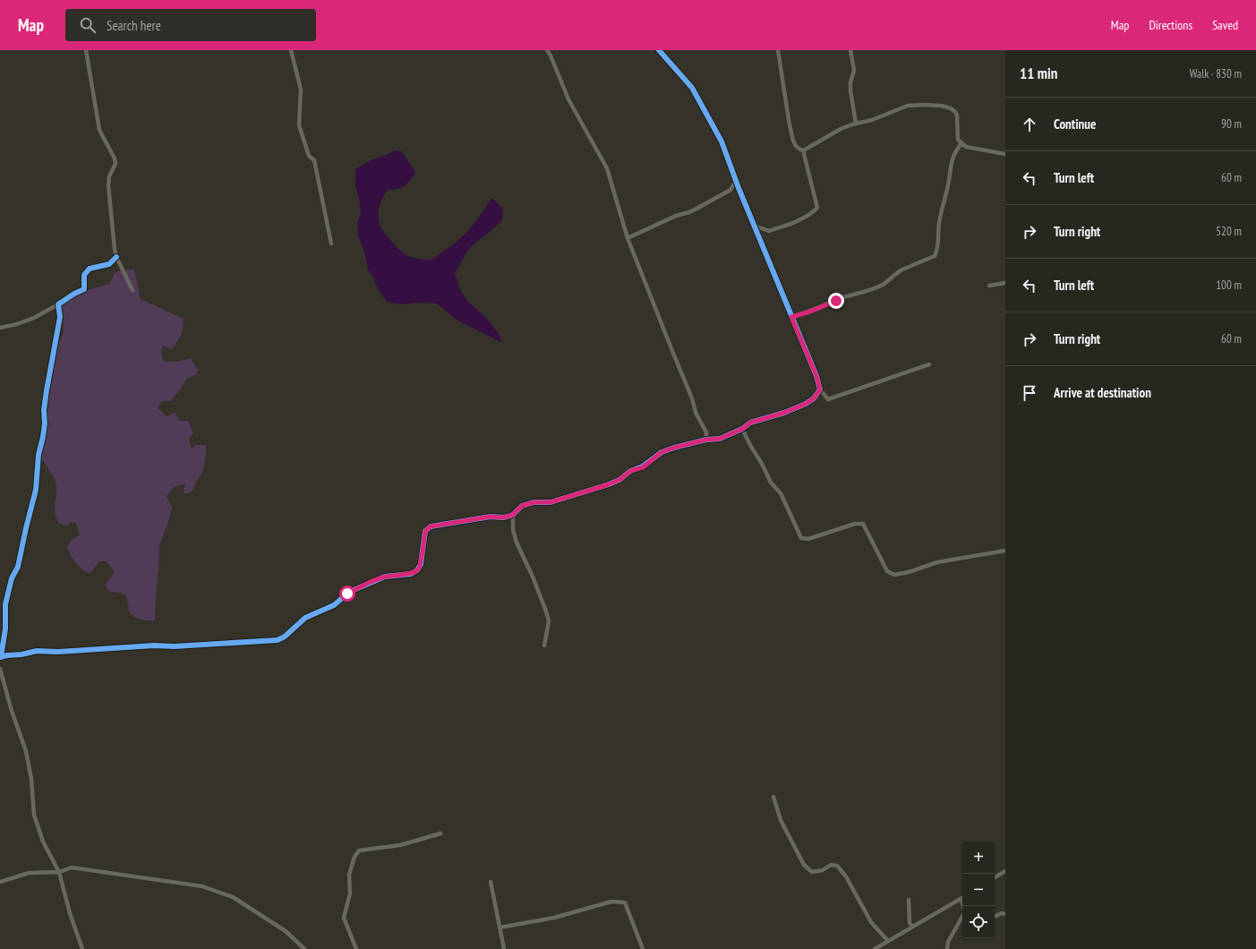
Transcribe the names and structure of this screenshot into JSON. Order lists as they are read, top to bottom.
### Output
{
  "page": {
    "header": "Map",
    "search": "Search here",
    "nav": ["Map", "Directions", "Saved"],
    "heading": ["11 min", "Walk · 830 m"],
    "list": [
      ["Continue", "90 m"],
      ["Turn left", "60 m"],
      ["Turn right", "520 m"],
      ["Turn left", "100 m"],
      ["Turn right", "60 m"],
      "Arrive at destination"
    ],
    "map_buttons": ["+", "−"]
  }
}
